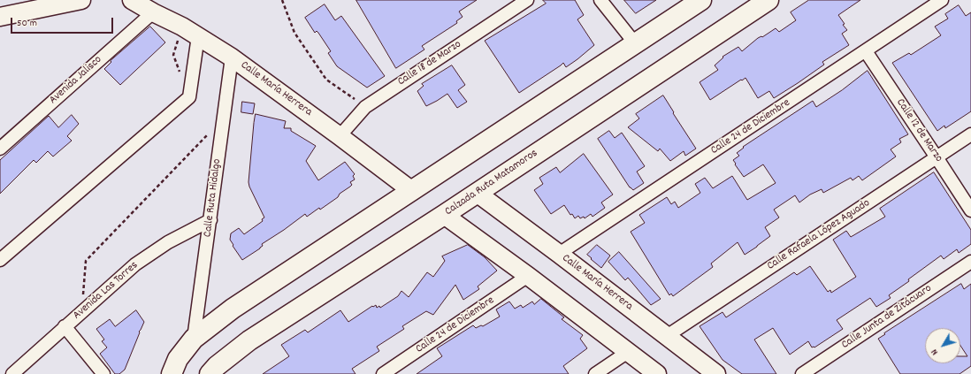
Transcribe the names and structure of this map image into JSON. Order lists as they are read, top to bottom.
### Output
{
  "streets": {
    "main road": ["Calle María Herrera", "Calzada Ruta Matamoros"],
    "street": [
      "Calle 18 de Marzo",
      "Avenida Jalisco",
      "Calle 24 de Diciembre",
      "Calle 12 de Marzo",
      "Calle Ruta Hidalgo",
      "Calle Rafaela López Aguado",
      "Avenida Las Torres",
      "Calle Junta de Zitácuaro"
    ]
  },
  "crossings": [
    ["Calle 18 de Marzo", "Calle María Herrera"],
    ["Avenida Jalisco", "Calle María Herrera"],
    ["Calle María Herrera", "Calle 24 de Diciembre"],
    ["Calle María Herrera", "Calzada Ruta Matamoros"],
    ["Calle María Herrera", "Calle Ruta Hidalgo"],
    ["Calle María Herrera", "Calle Rafaela López Aguado"],
    ["Calle 24 de Diciembre", "Calle 12 de Marzo"],
    ["Calle 12 de Marzo", "Calle Rafaela López Aguado"],
    ["Calle Ruta Hidalgo", "Avenida Las Torres"]
  ],
  "scale_bar": "50 m",
  "north": "bottom left"
}
